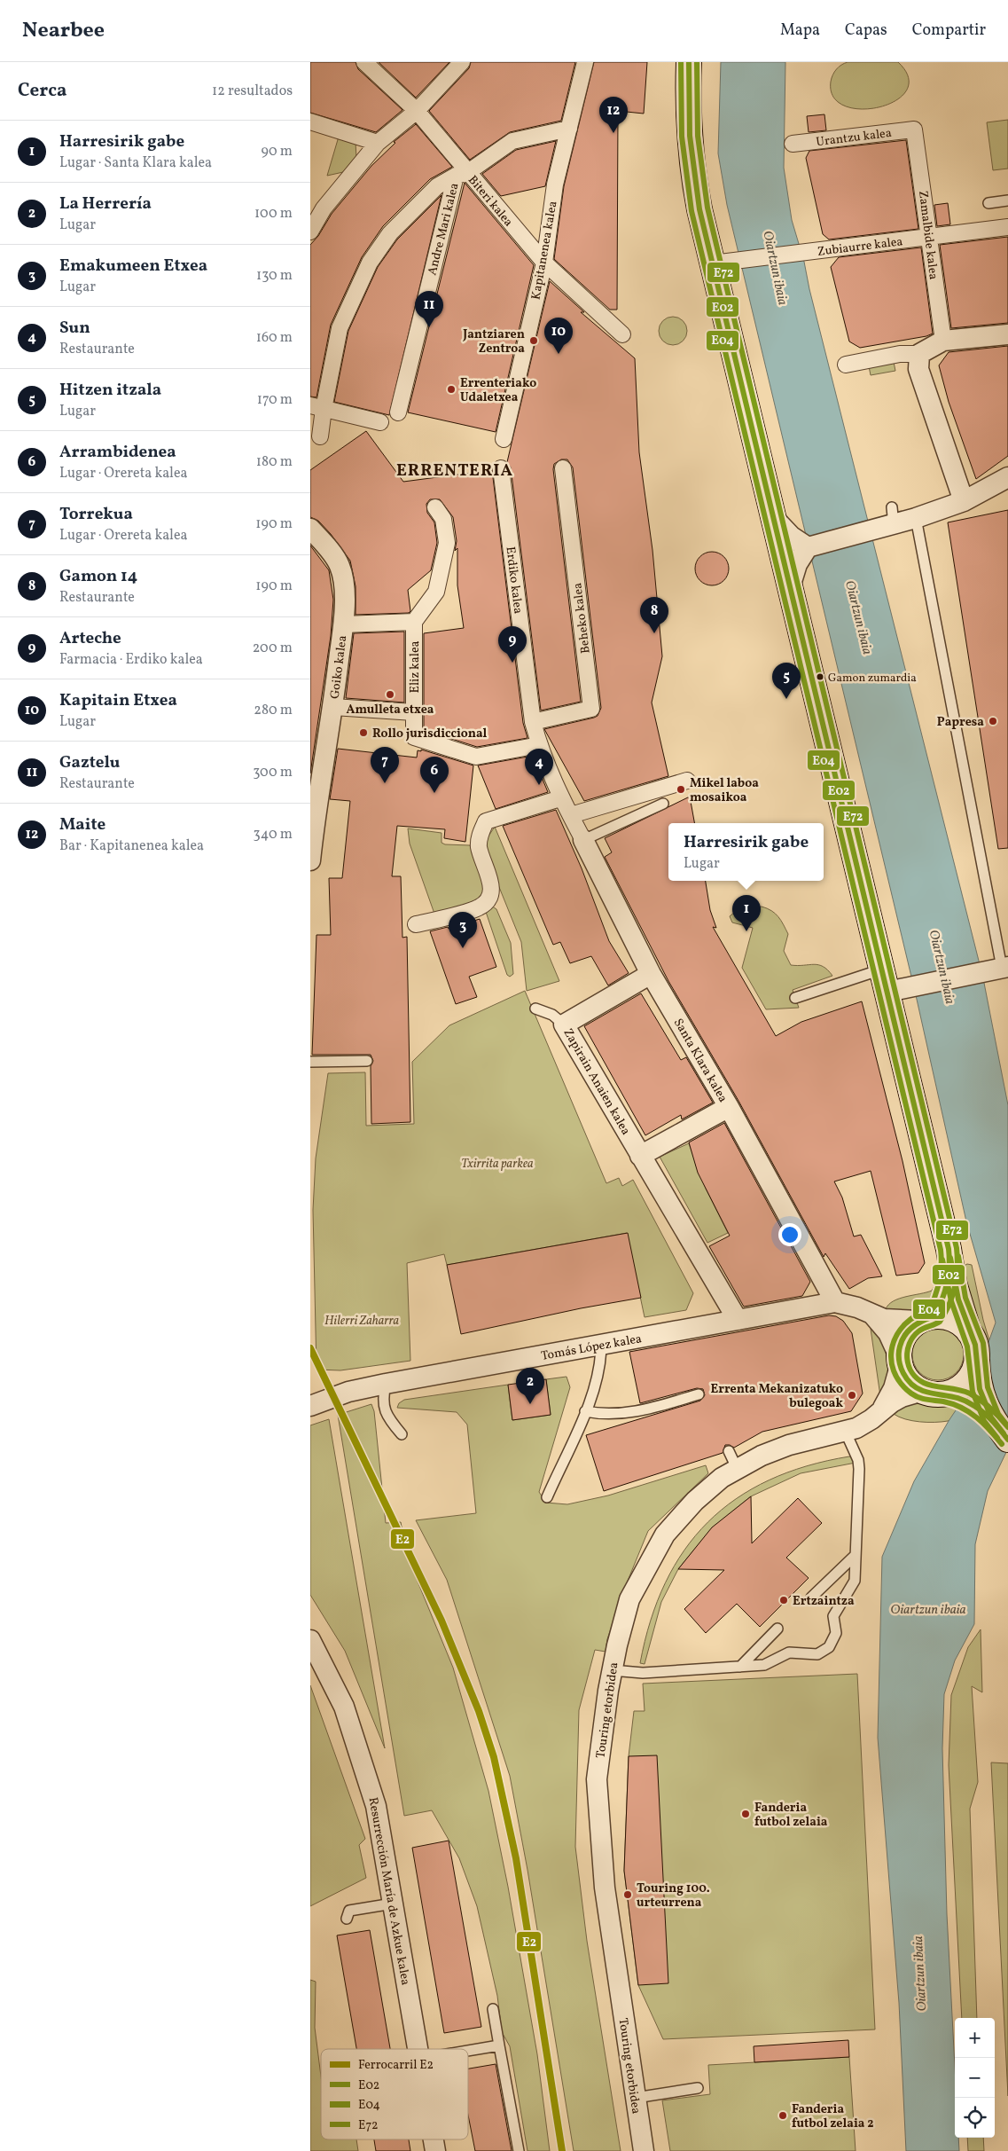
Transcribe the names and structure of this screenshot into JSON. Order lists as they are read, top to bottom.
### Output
{
  "streets": {
    "street": [
      "Urantzu kalea",
      "Biteri kalea",
      "Andre Mari kalea",
      "Zamalbide kalea",
      "Zubiaurre kalea",
      "Kapitanenea kalea",
      "Erdiko kalea",
      "Beheko kalea",
      "Goiko kalea",
      "Eliz kalea",
      "Santa Klara kalea",
      "Zapirain Anaien kalea",
      "Tomás López kalea",
      "Touring etorbidea",
      "Resurrección María de Azkue kalea"
    ]
  },
  "crossings": [
    ["Urantzu kalea", "Zamalbide kalea"],
    ["Biteri kalea", "Andre Mari kalea"],
    ["Biteri kalea", "Kapitanenea kalea"],
    ["Zamalbide kalea", "Zubiaurre kalea"],
    ["Erdiko kalea", "Beheko kalea"],
    ["Erdiko kalea", "Eliz kalea"],
    ["Erdiko kalea", "Santa Klara kalea"],
    ["Eliz kalea", "Santa Klara kalea"],
    ["Santa Klara kalea", "Zapirain Anaien kalea"],
    ["Santa Klara kalea", "Tomás López kalea"],
    ["Zapirain Anaien kalea", "Tomás López kalea"],
    ["Tomás López kalea", "Touring etorbidea"]
  ],
  "districts": ["ERRENTERIA"],
  "water": ["Oiartzun ibaia"],
  "parks": ["Txirrita parkea", "Hilerri Zaharra"],
  "places": [
    "Jantziaren Zentroa",
    "Errenteriako Udaletxea",
    "Gamon zumardia",
    "Amulleta etxea",
    "Papresa",
    "Rollo jurisdiccional",
    "Mikel laboa mosaikoa",
    "Errenta Mekanizatuko bulegoak",
    "Ertzaintza",
    "Fanderia futbol zelaia",
    "Touring 100. urteurrena",
    "Fanderia futbol zelaia 2"
  ],
  "lines": [
    "transit line E02",
    "transit line E04",
    "transit line E72",
    "rail line E2"
  ],
  "legend": [
    "Ferrocarril E2",
    "E02",
    "E04",
    "E72"
  ],
  "page": {
    "header": "Nearbee",
    "nav": ["Mapa", "Capas", "Compartir"],
    "heading": ["Cerca", "12 resultados"],
    "pins": [
      "12",
      "11",
      "10",
      "8",
      "9",
      "5",
      "7",
      "4",
      "6",
      "1",
      "3",
      "2"
    ],
    "list": [
      {
        "mark": "1",
        "name": "Harresirik gabe",
        "note": "Lugar · Santa Klara kalea",
        "value": "90 m"
      },
      {
        "mark": "2",
        "name": "La Herrería",
        "note": "Lugar",
        "value": "100 m"
      },
      {
        "mark": "3",
        "name": "Emakumeen Etxea",
        "note": "Lugar",
        "value": "130 m"
      },
      {
        "mark": "4",
        "name": "Sun",
        "note": "Restaurante",
        "value": "160 m"
      },
      {
        "mark": "5",
        "name": "Hitzen itzala",
        "note": "Lugar",
        "value": "170 m"
      },
      {
        "mark": "6",
        "name": "Arrambidenea",
        "note": "Lugar · Orereta kalea",
        "value": "180 m"
      },
      {
        "mark": "7",
        "name": "Torrekua",
        "note": "Lugar · Orereta kalea",
        "value": "190 m"
      },
      {
        "mark": "8",
        "name": "Gamon 14",
        "note": "Restaurante",
        "value": "190 m"
      },
      {
        "mark": "9",
        "name": "Arteche",
        "note": "Farmacia · Erdiko kalea",
        "value": "200 m"
      },
      {
        "mark": "10",
        "name": "Kapitain Etxea",
        "note": "Lugar",
        "value": "280 m"
      },
      {
        "mark": "11",
        "name": "Gaztelu",
        "note": "Restaurante",
        "value": "300 m"
      },
      {
        "mark": "12",
        "name": "Maite",
        "note": "Bar · Kapitanenea kalea",
        "value": "340 m"
      }
    ],
    "popup": ["Harresirik gabe", "Lugar"],
    "map_buttons": ["+", "−"]
  }
}
